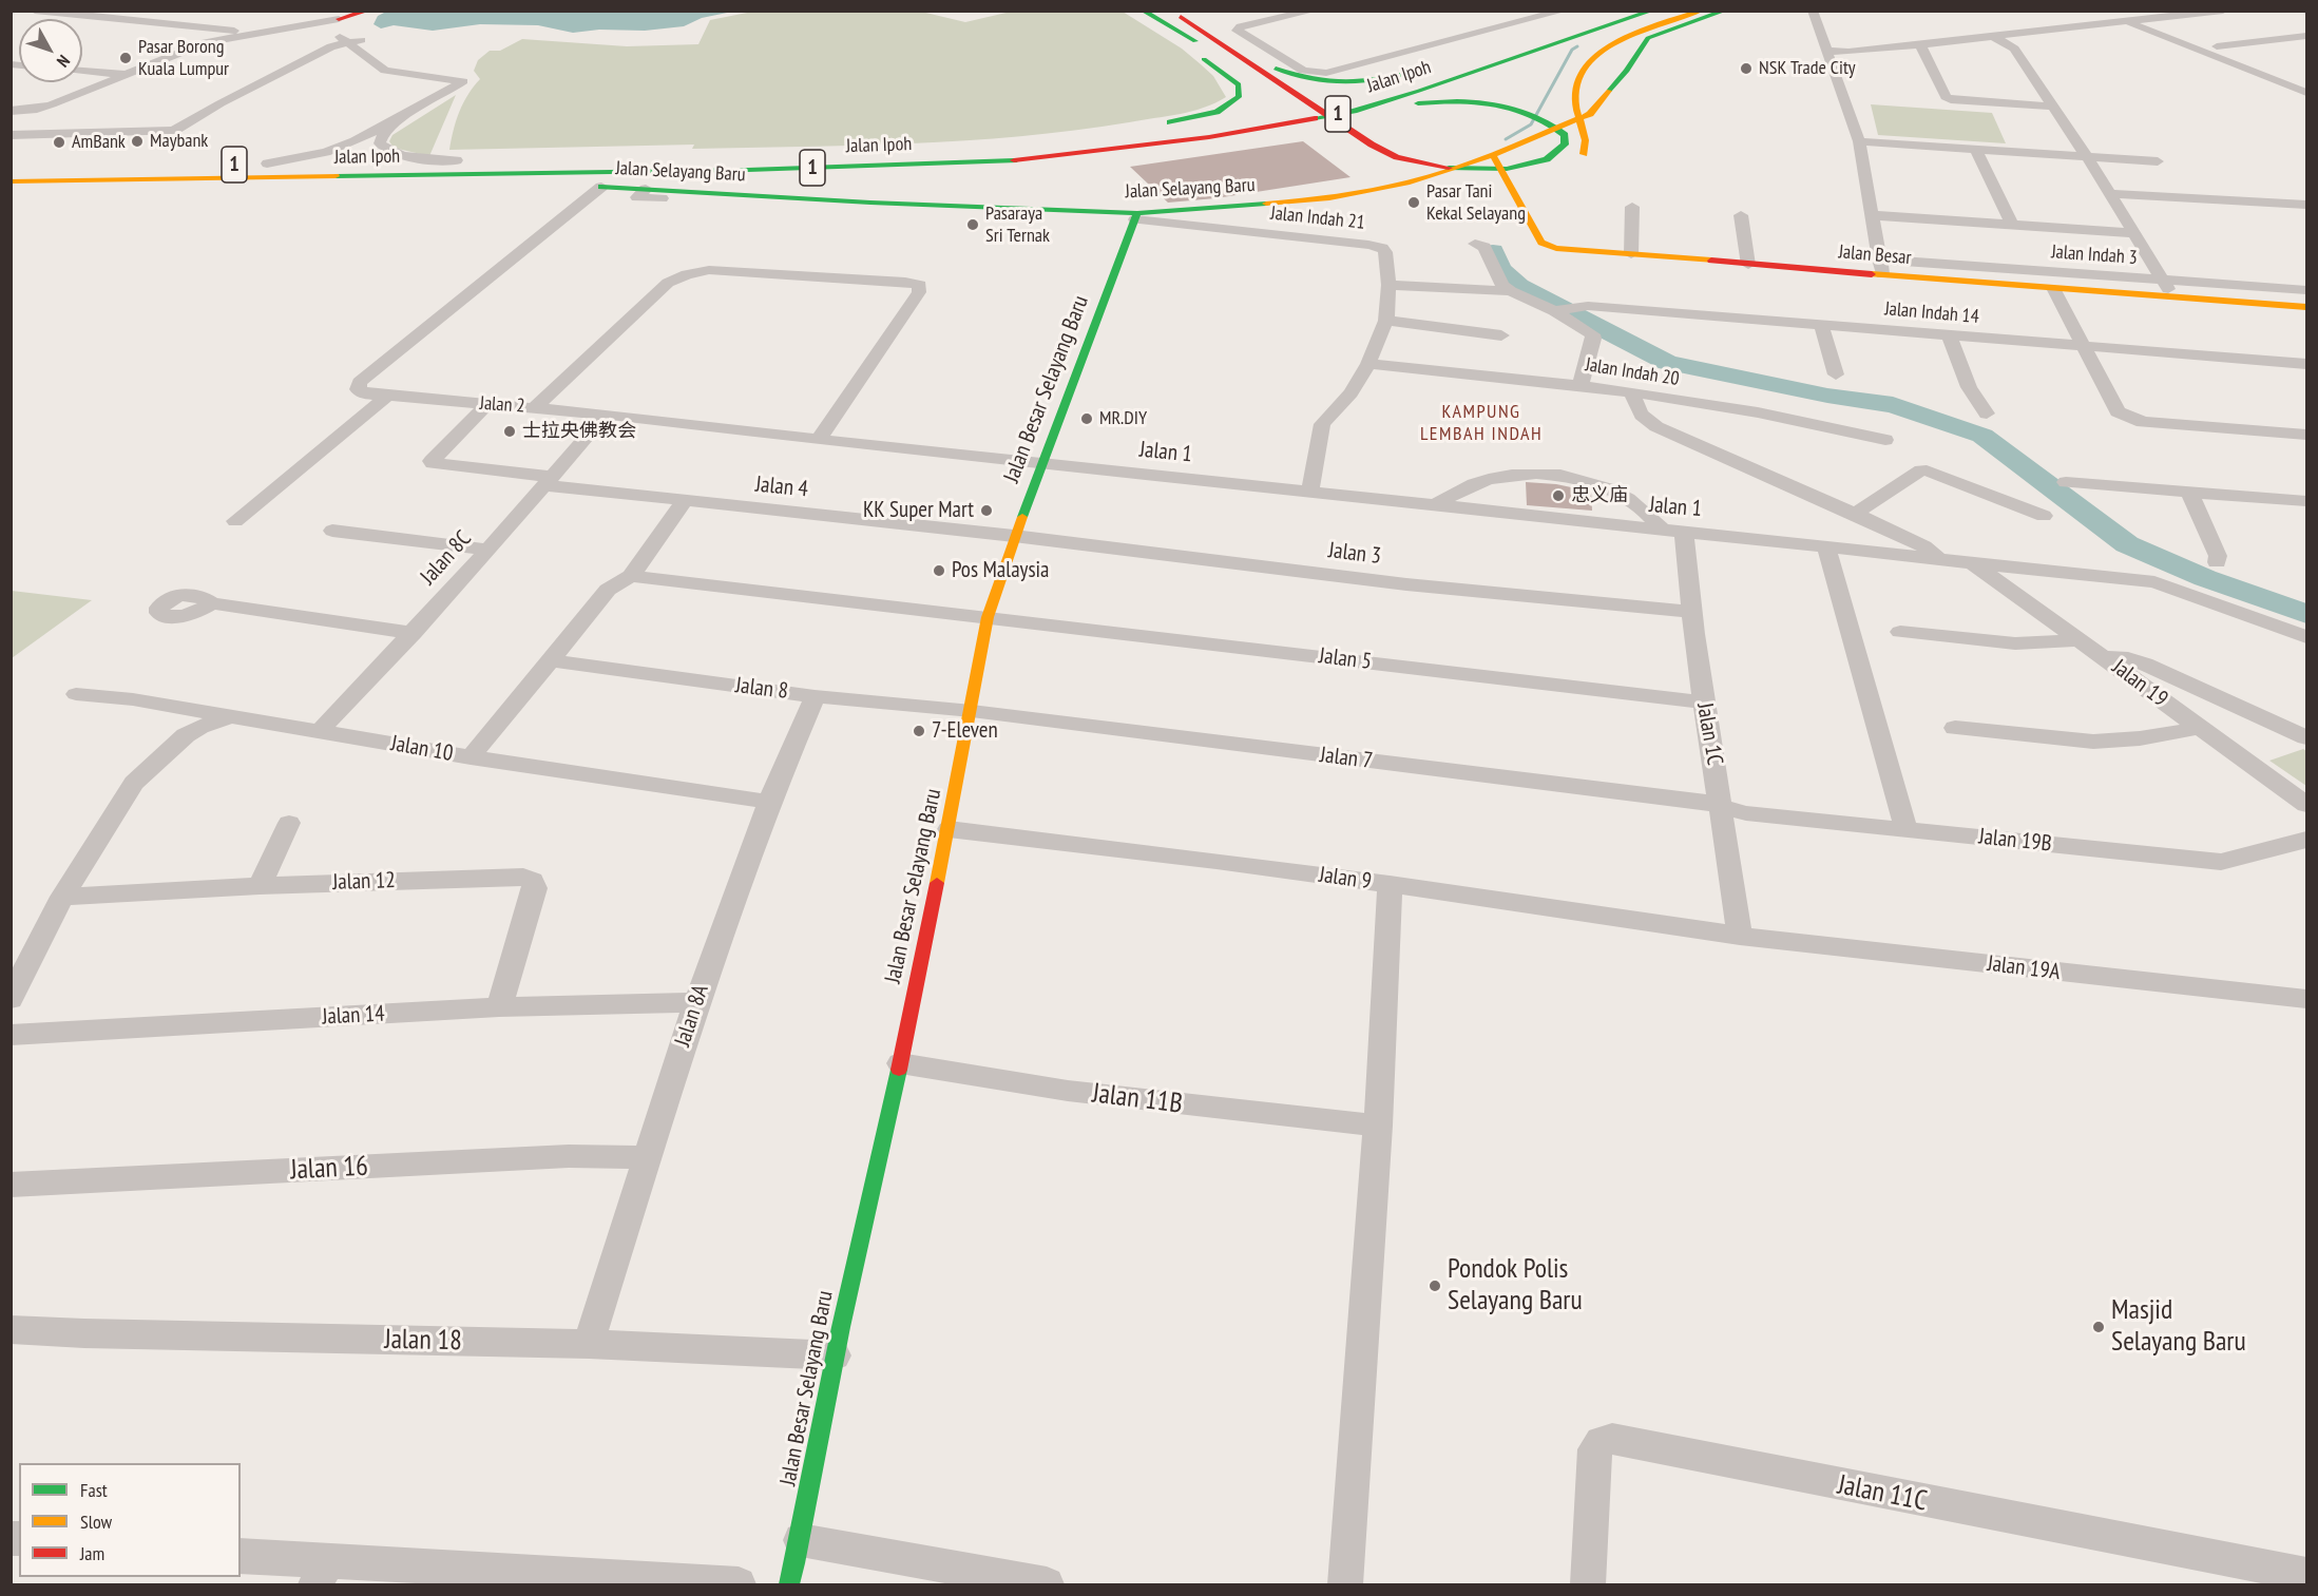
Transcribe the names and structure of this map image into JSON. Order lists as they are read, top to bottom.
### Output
{
  "streets": {
    "main road": [
      "Jalan Ipoh",
      "1",
      "Jalan Selayang Baru",
      "Jalan Besar",
      "Jalan Besar Selayang Baru"
    ],
    "street": [
      "Jalan Indah 21",
      "Jalan Indah 3",
      "Jalan Indah 14",
      "Jalan Indah 20",
      "Jalan 2",
      "Jalan 1",
      "Jalan 4",
      "Jalan 3",
      "Jalan 8C",
      "Jalan 5",
      "Jalan 19",
      "Jalan 8",
      "Jalan 1C",
      "Jalan 10",
      "Jalan 7",
      "Jalan 19B",
      "Jalan 9",
      "Jalan 12",
      "Jalan 19A",
      "Jalan 14",
      "Jalan 8A",
      "Jalan 11B",
      "Jalan 16",
      "Jalan 18",
      "Jalan 11C"
    ]
  },
  "crossings": [
    ["Jalan Ipoh", "Jalan Selayang Baru"],
    ["Jalan Selayang Baru", "Jalan Indah 21"],
    ["Jalan Selayang Baru", "Jalan Besar"],
    ["Jalan Selayang Baru", "Jalan Besar Selayang Baru"],
    ["Jalan Selayang Baru", "Jalan 2"],
    ["Jalan Indah 21", "Jalan Indah 20"],
    ["Jalan Indah 21", "Jalan Besar Selayang Baru"],
    ["Jalan Indah 21", "Jalan 1"],
    ["Jalan Besar", "Jalan Indah 3"],
    ["Jalan Besar Selayang Baru", "Jalan 2"],
    ["Jalan Besar Selayang Baru", "Jalan 1"],
    ["Jalan Besar Selayang Baru", "Jalan 4"],
    ["Jalan Besar Selayang Baru", "Jalan 3"],
    ["Jalan Besar Selayang Baru", "Jalan 5"],
    ["Jalan Besar Selayang Baru", "Jalan 8"],
    ["Jalan Besar Selayang Baru", "Jalan 7"],
    ["Jalan Besar Selayang Baru", "Jalan 9"],
    ["Jalan Besar Selayang Baru", "Jalan 11B"],
    ["Jalan Besar Selayang Baru", "Jalan 18"],
    ["Jalan 2", "Jalan 1"],
    ["Jalan 2", "Jalan 4"],
    ["Jalan 2", "Jalan 8C"],
    ["Jalan 1", "Jalan 19"],
    ["Jalan 1", "Jalan 1C"],
    ["Jalan 4", "Jalan 3"],
    ["Jalan 4", "Jalan 8C"],
    ["Jalan 3", "Jalan 1C"],
    ["Jalan 8C", "Jalan 10"],
    ["Jalan 5", "Jalan 1C"],
    ["Jalan 8", "Jalan 7"],
    ["Jalan 8", "Jalan 8A"],
    ["Jalan 1C", "Jalan 7"],
    ["Jalan 1C", "Jalan 19B"],
    ["Jalan 1C", "Jalan 9"],
    ["Jalan 1C", "Jalan 19A"],
    ["Jalan 10", "Jalan 8A"],
    ["Jalan 7", "Jalan 19B"],
    ["Jalan 9", "Jalan 19A"],
    ["Jalan 12", "Jalan 14"],
    ["Jalan 14", "Jalan 8A"],
    ["Jalan 8A", "Jalan 16"],
    ["Jalan 8A", "Jalan 18"]
  ],
  "districts": ["KAMPUNG LEMBAH INDAH"],
  "places": [
    "Pasar Borong Kuala Lumpur",
    "NSK Trade City",
    "Maybank",
    "AmBank",
    "Pasar Tani Kekal Selayang",
    "Pasaraya Sri Ternak",
    "MR.DIY",
    "士拉央佛教会",
    "忠义庙",
    "KK Super Mart",
    "Pos Malaysia",
    "7-Eleven",
    "Pondok Polis Selayang Baru",
    "Masjid Selayang Baru"
  ],
  "legend": ["Fast", "Slow", "Jam"],
  "north": "bottom right"
}
